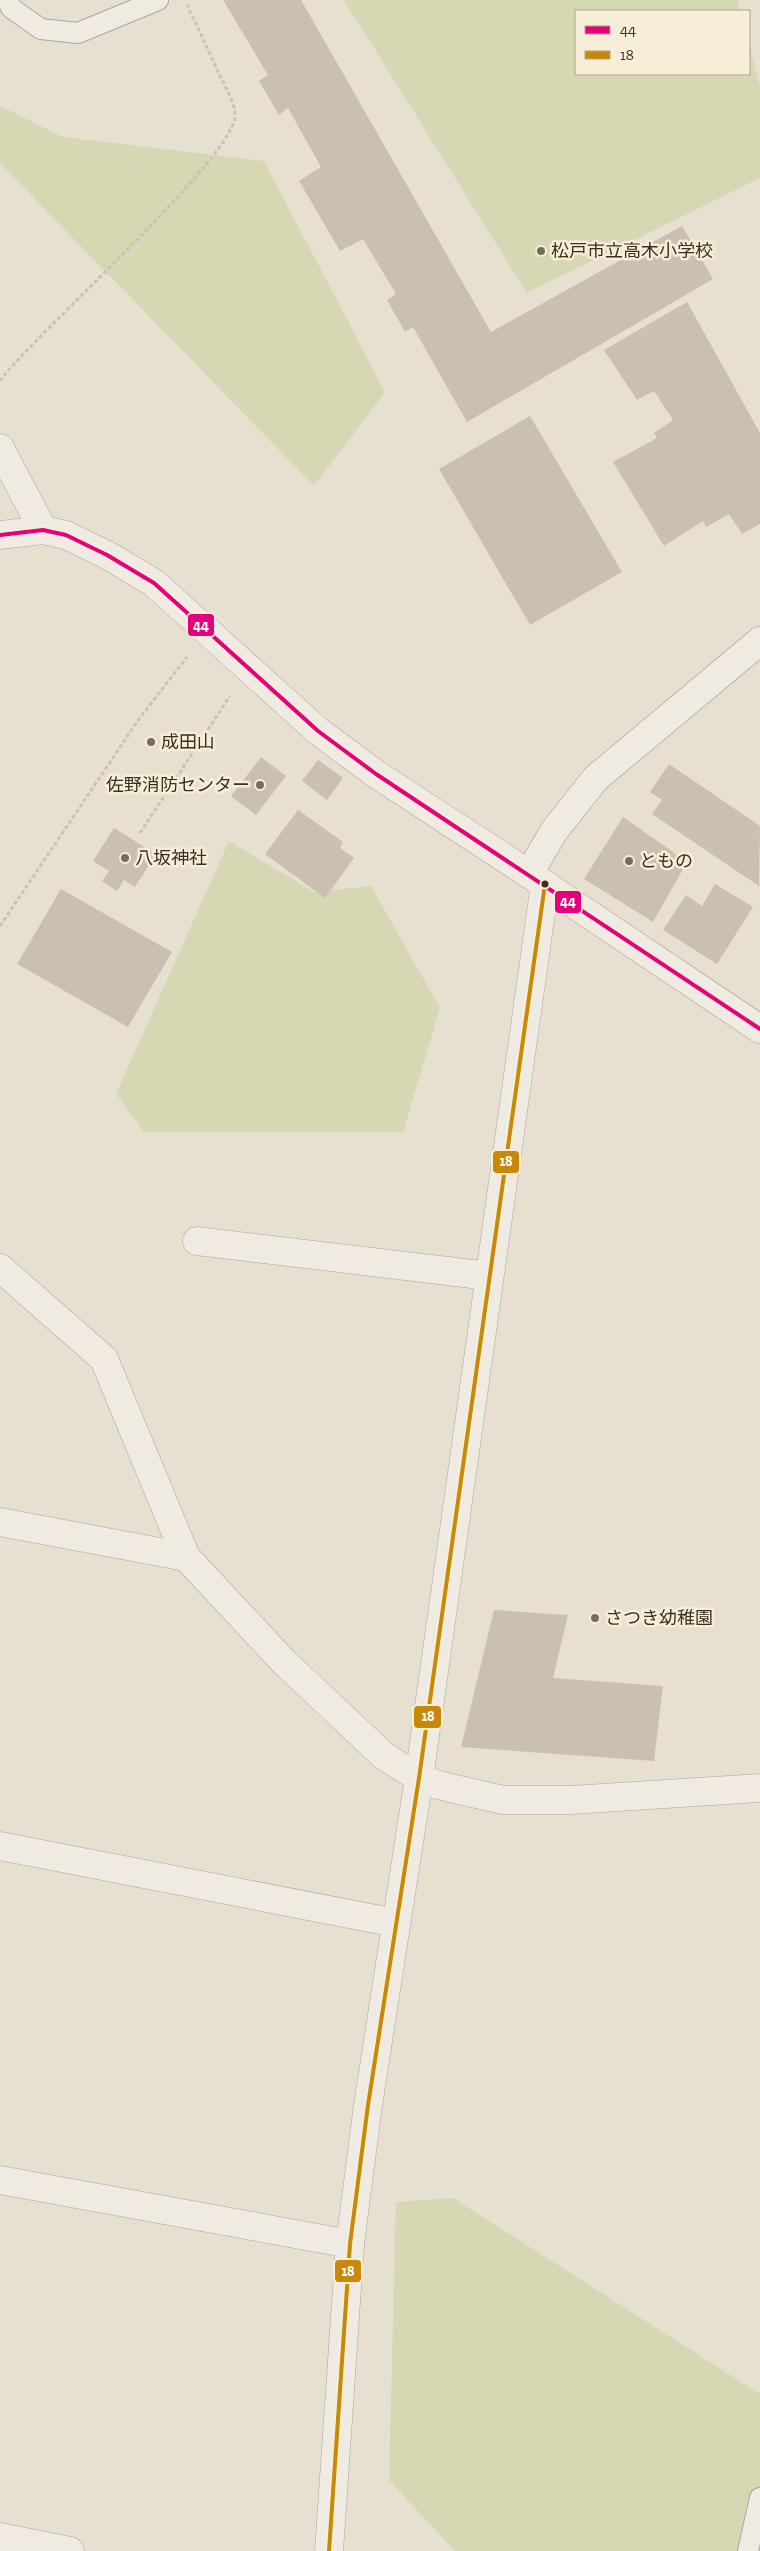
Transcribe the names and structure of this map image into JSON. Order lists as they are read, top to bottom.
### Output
{
  "places": [
    "松戸市立高木小学校",
    "成田山",
    "佐野消防センター",
    "八坂神社",
    "ともの",
    "さつき幼稚園"
  ],
  "lines": ["transit line 44", "transit line 18"],
  "legend": ["44", "18"]
}
